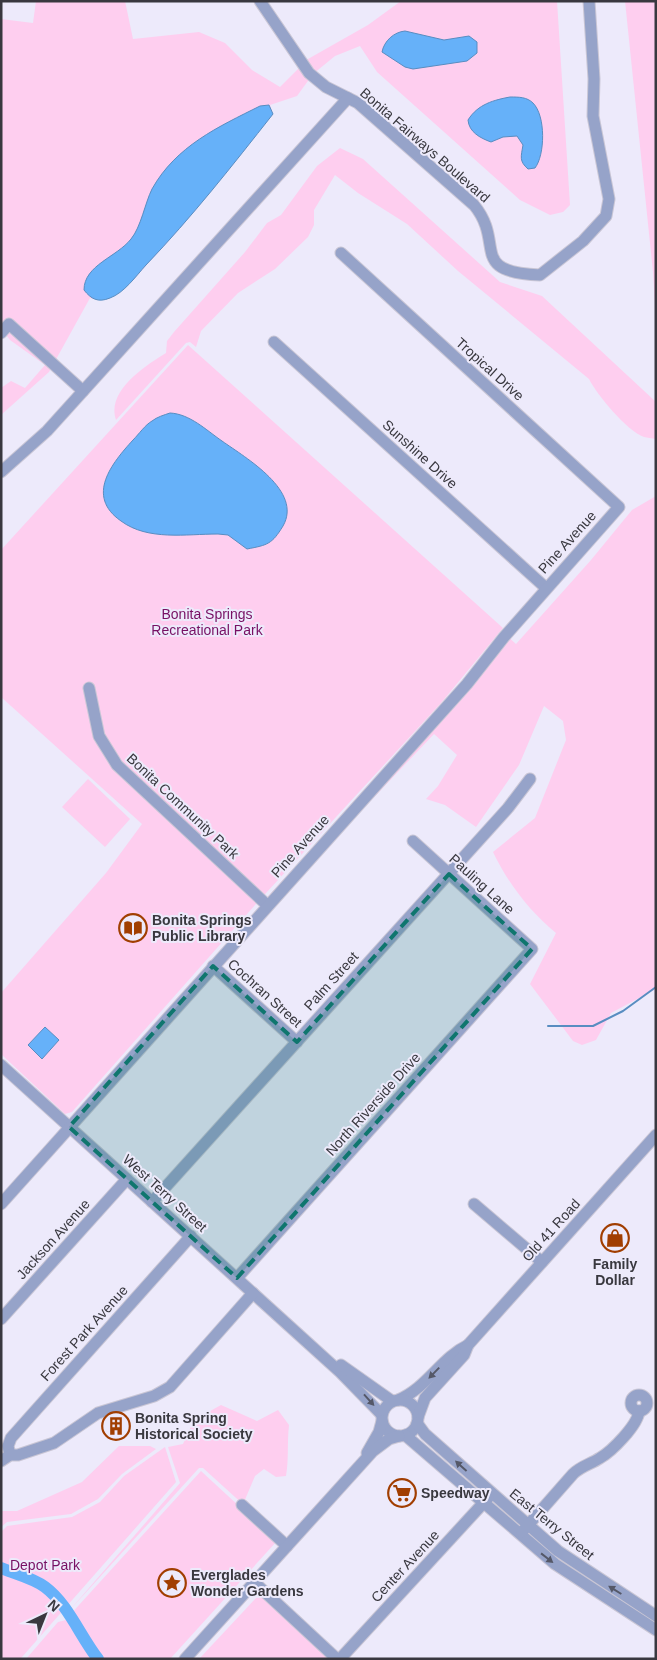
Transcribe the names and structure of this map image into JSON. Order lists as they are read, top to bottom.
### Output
{
  "streets": {
    "street": [
      "Bonita Fairways Boulevard",
      "Tropical Drive",
      "Sunshine Drive",
      "Pine Avenue",
      "Bonita Community Park",
      "Pauling Lane",
      "Palm Street",
      "Cochran Street",
      "North Riverside Drive",
      "West Terry Street",
      "Old 41 Road",
      "Jackson Avenue",
      "Forest Park Avenue",
      "East Terry Street",
      "Center Avenue"
    ]
  },
  "crossings": [
    ["Tropical Drive", "Pine Avenue"],
    ["Sunshine Drive", "Pine Avenue"],
    ["Pine Avenue", "Bonita Community Park"],
    ["Pine Avenue", "Cochran Street"],
    ["Pine Avenue", "West Terry Street"],
    ["Pauling Lane", "Palm Street"],
    ["Pauling Lane", "North Riverside Drive"],
    ["Palm Street", "Cochran Street"],
    ["Palm Street", "West Terry Street"],
    ["North Riverside Drive", "West Terry Street"],
    ["West Terry Street", "Old 41 Road"],
    ["West Terry Street", "Jackson Avenue"],
    ["West Terry Street", "Forest Park Avenue"],
    ["West Terry Street", "East Terry Street"],
    ["Old 41 Road", "East Terry Street"],
    ["East Terry Street", "Center Avenue"]
  ],
  "parks": ["Bonita Springs Recreational Park", "Depot Park"],
  "places": {
    "library": ["Bonita Springs Public Library"],
    "shop": ["Family Dollar"],
    "building": ["Bonita Spring Historical Society"],
    "supermarket": ["Speedway"],
    "place": ["Everglades Wonder Gardens"]
  },
  "north": "top right"
}
